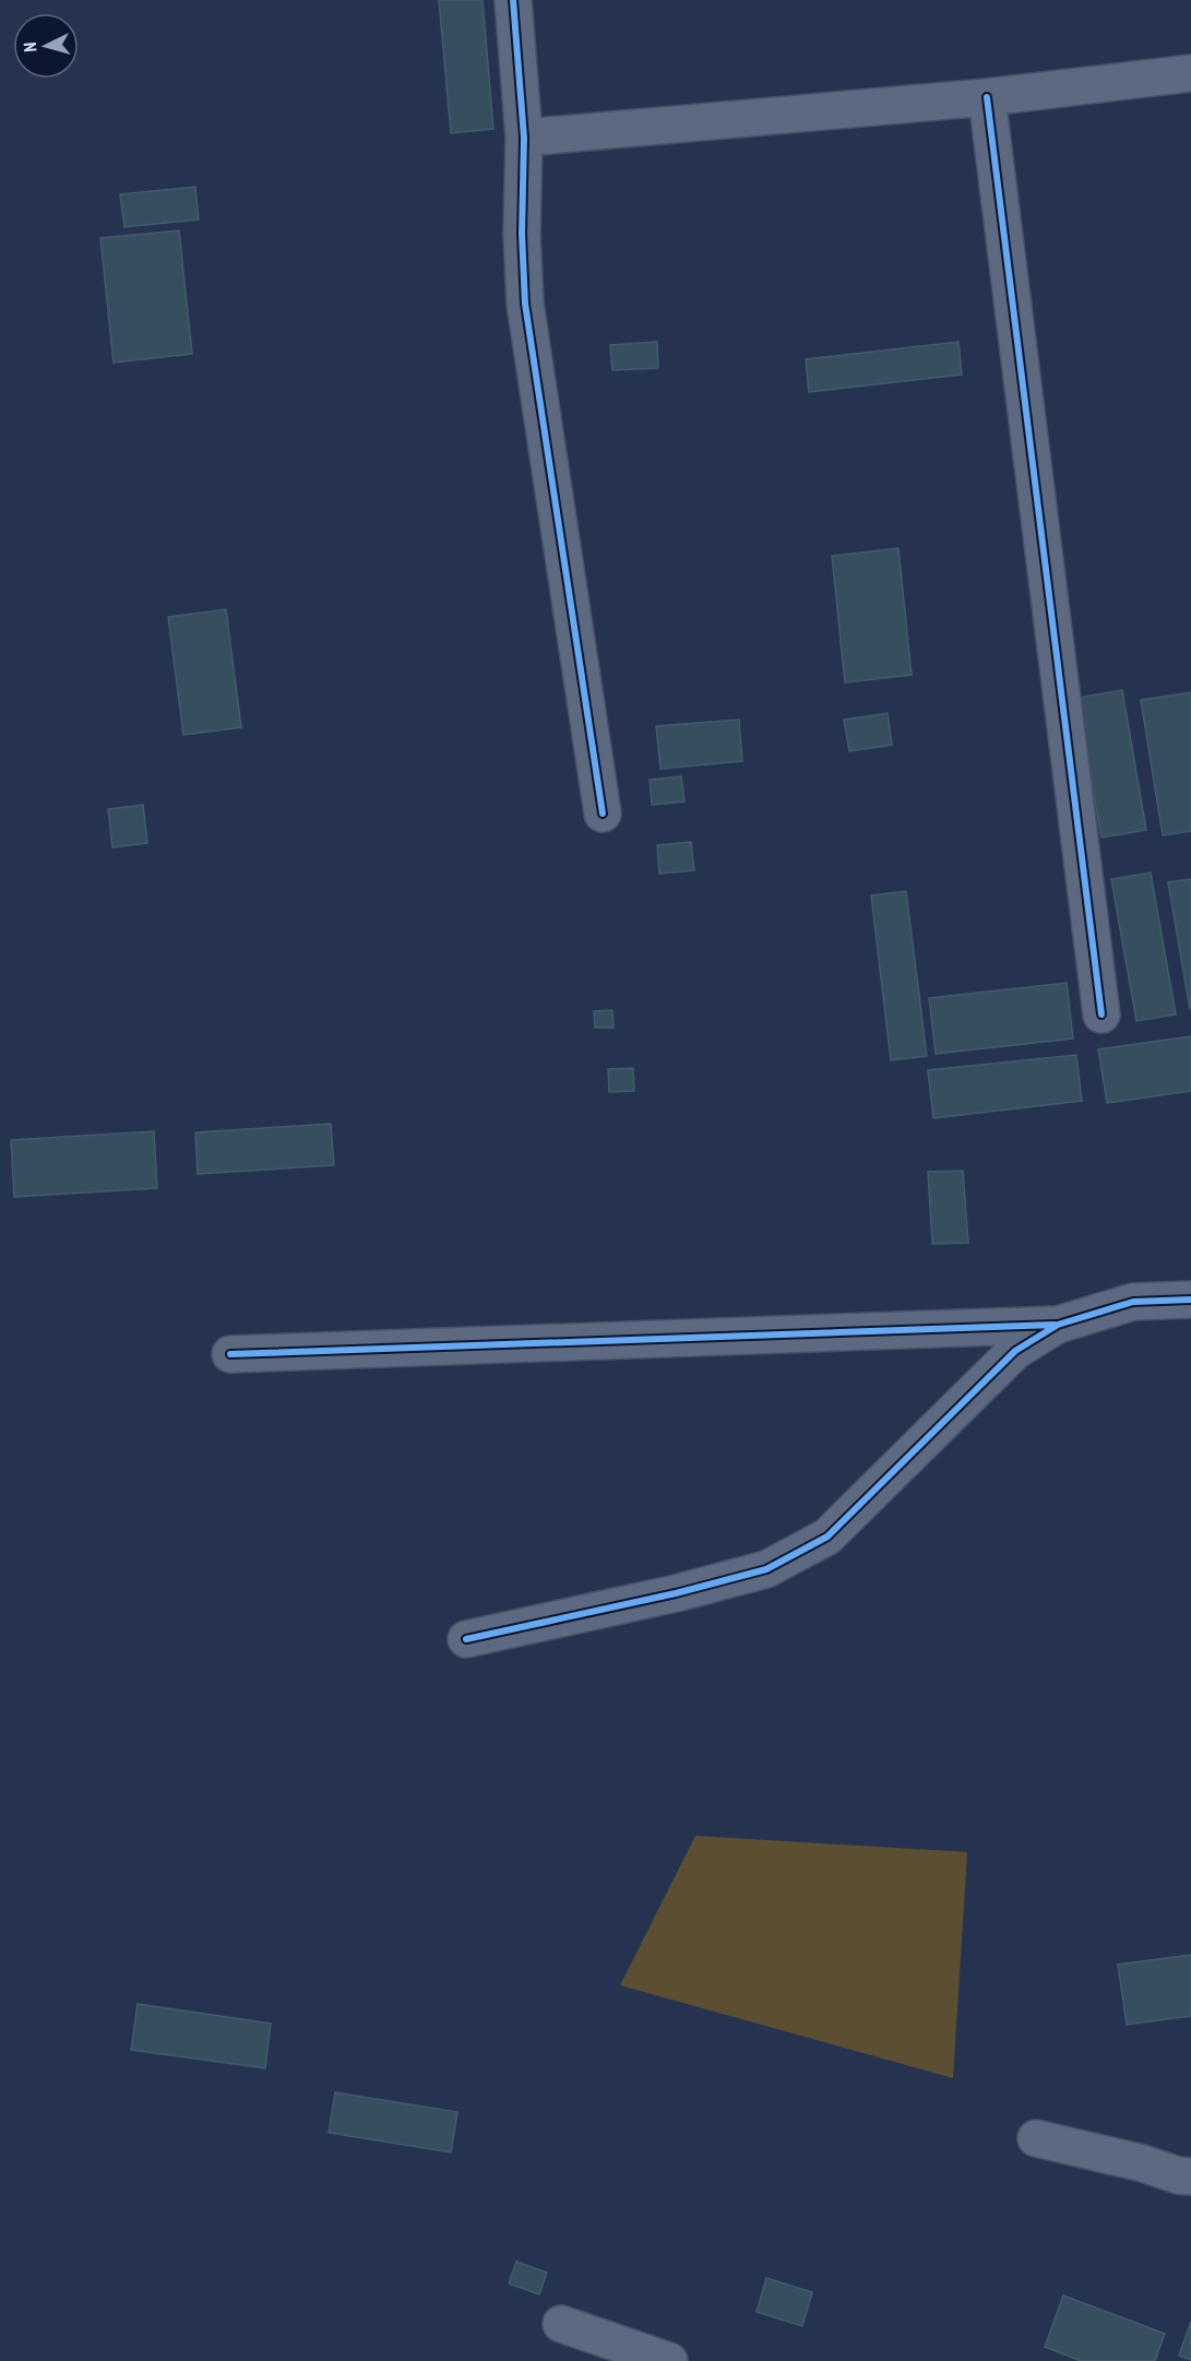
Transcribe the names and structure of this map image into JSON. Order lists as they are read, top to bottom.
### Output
{
  "north": "left"
}
